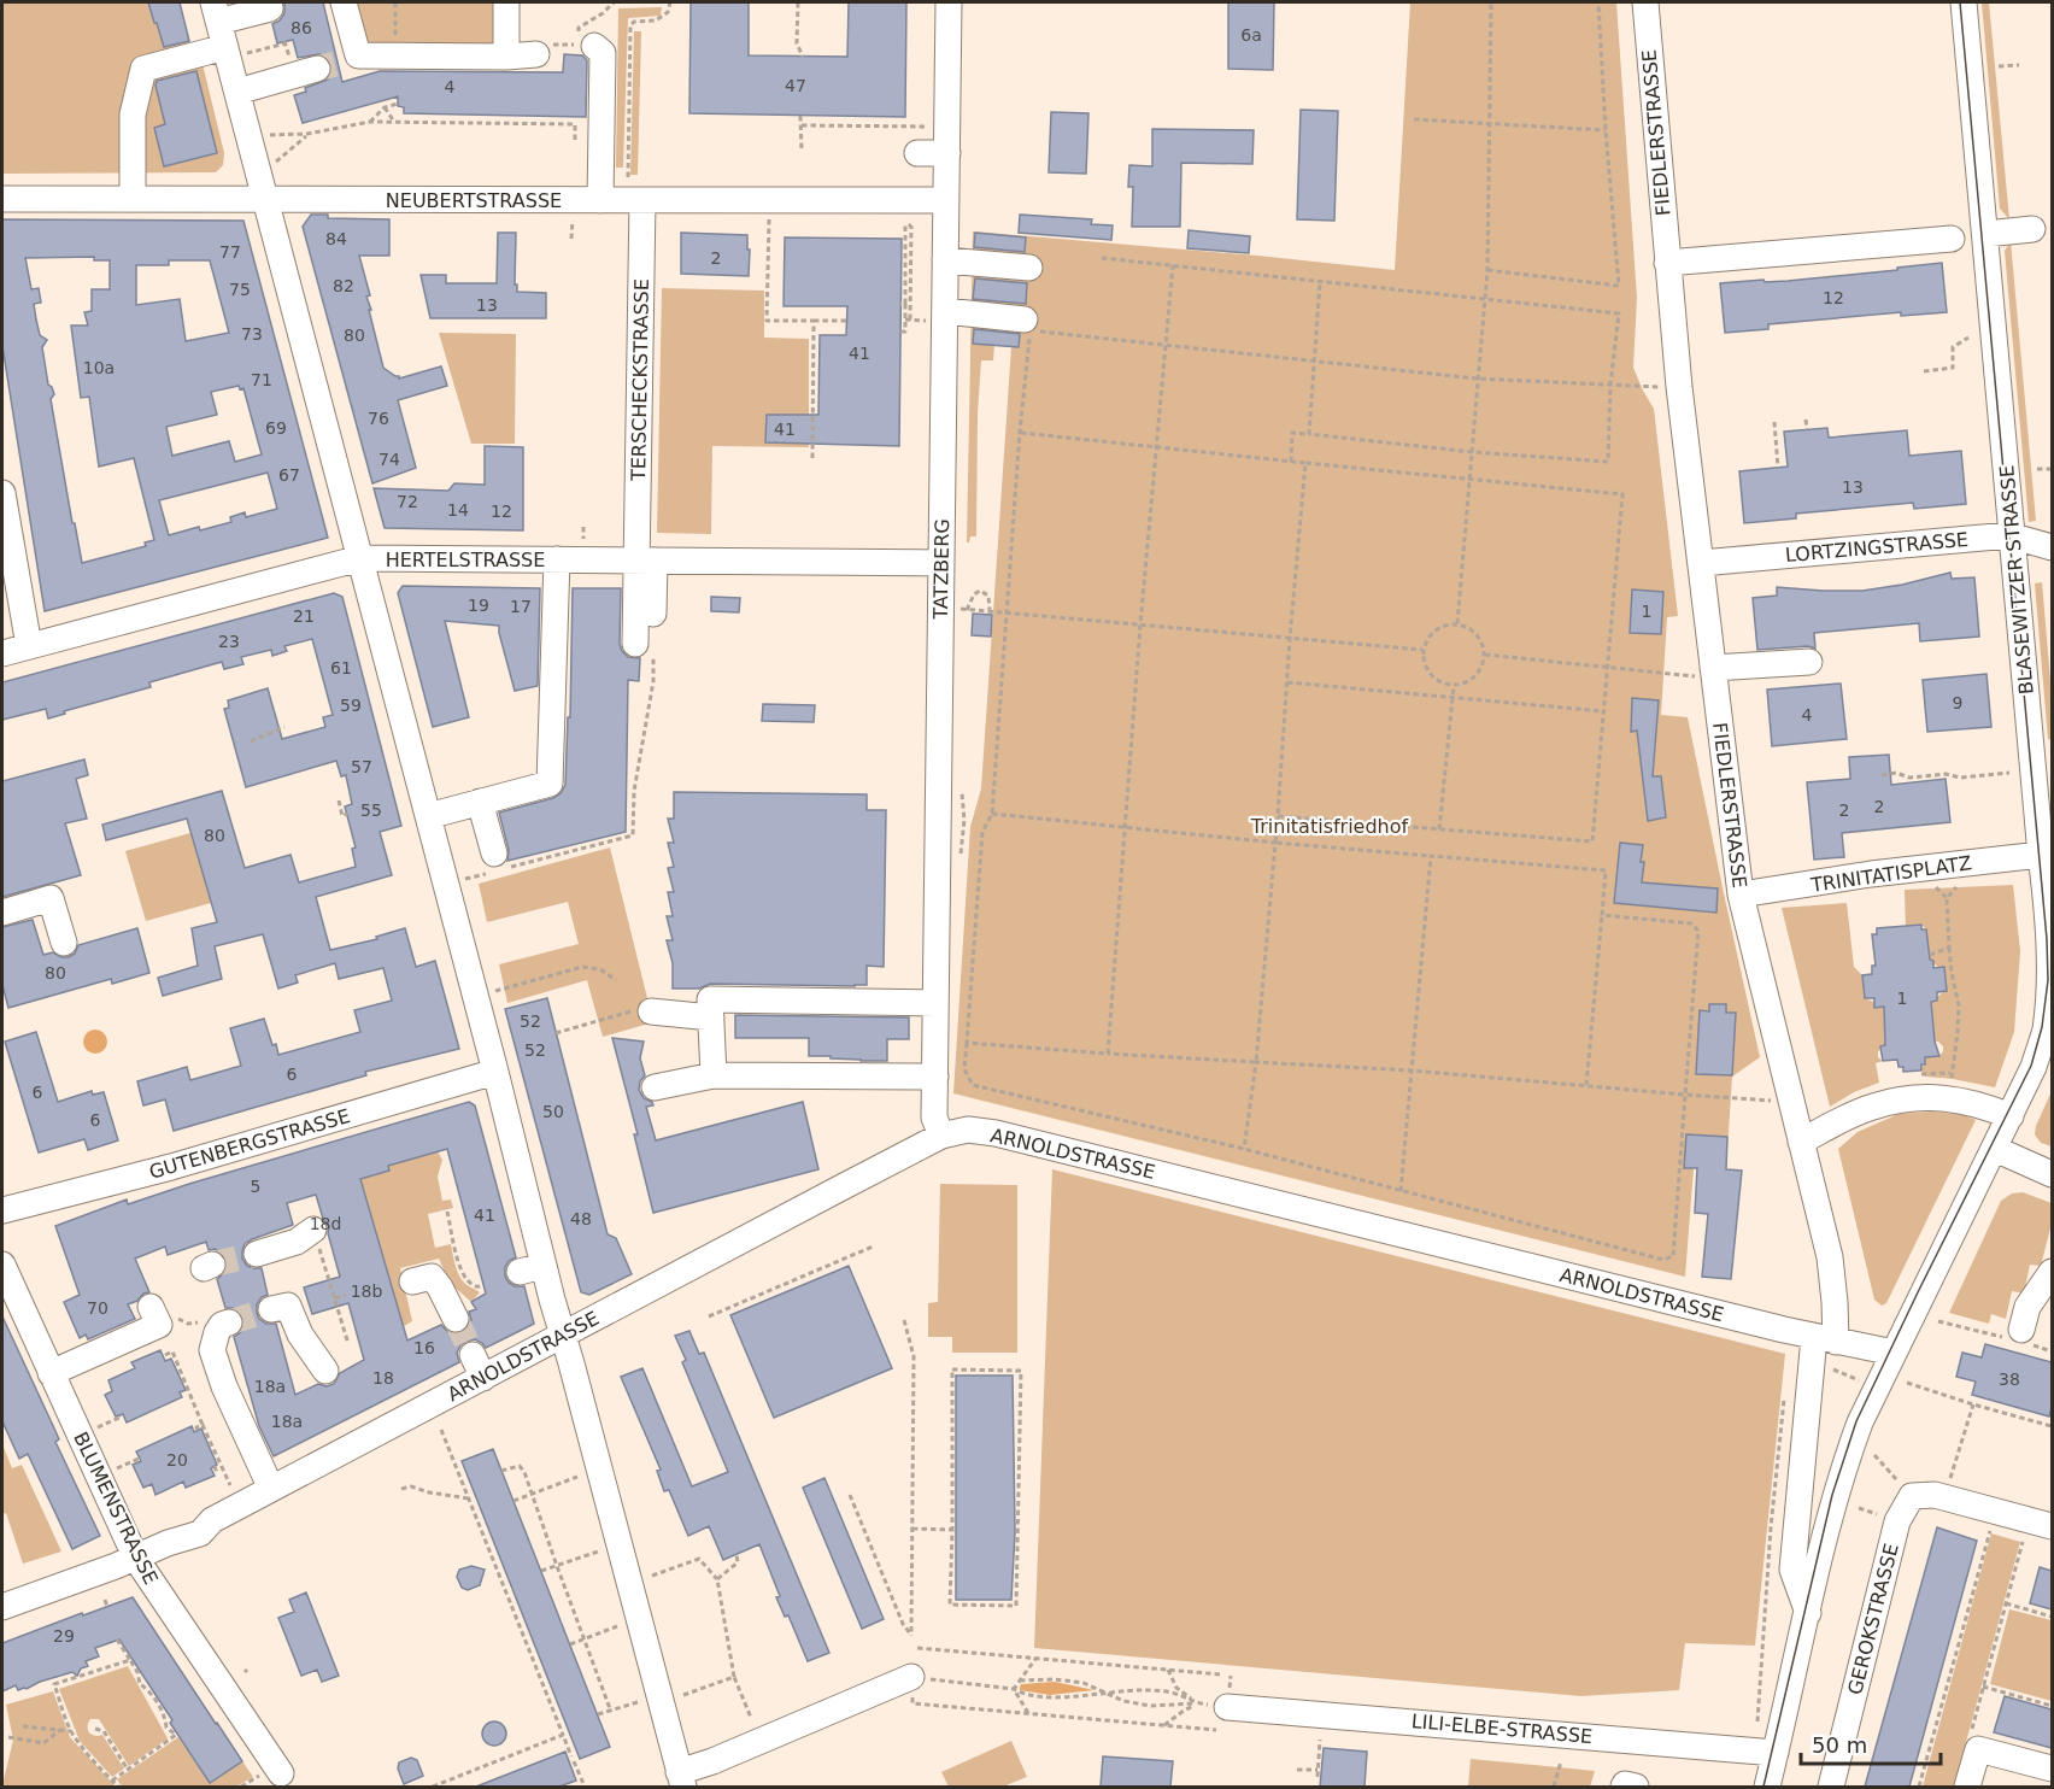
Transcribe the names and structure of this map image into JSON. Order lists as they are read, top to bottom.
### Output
{
  "streets": {
    "street": [
      "FIEDLERSTRASSE",
      "NEUBERTSTRASSE",
      "TERSCHECKSTRASSE",
      "LORTZINGSTRASSE",
      "HERTELSTRASSE",
      "TATZBERG",
      "BLASEWITZER STRASSE",
      "TRINITATISPLATZ",
      "GUTENBERGSTRASSE",
      "ARNOLDSTRASSE",
      "BLUMENSTRASSE",
      "GEROKSTRASSE",
      "LILI-ELBE-STRASSE"
    ]
  },
  "crossings": [
    ["FIEDLERSTRASSE", "LORTZINGSTRASSE"],
    ["FIEDLERSTRASSE", "TRINITATISPLATZ"],
    ["FIEDLERSTRASSE", "ARNOLDSTRASSE"],
    ["NEUBERTSTRASSE", "TERSCHECKSTRASSE"],
    ["NEUBERTSTRASSE", "TATZBERG"],
    ["TERSCHECKSTRASSE", "HERTELSTRASSE"],
    ["LORTZINGSTRASSE", "BLASEWITZER STRASSE"],
    ["HERTELSTRASSE", "TATZBERG"],
    ["TATZBERG", "ARNOLDSTRASSE"],
    ["BLASEWITZER STRASSE", "TRINITATISPLATZ"],
    ["ARNOLDSTRASSE", "BLUMENSTRASSE"]
  ],
  "parks": ["Trinitatisfriedhof"],
  "house_numbers": [
    "86",
    "6a",
    "47",
    "4",
    "84",
    "77",
    "2",
    "82",
    "75",
    "12",
    "13",
    "73",
    "80",
    "41",
    "10a",
    "71",
    "76",
    "69",
    "41",
    "74",
    "67",
    "13",
    "72",
    "14",
    "12",
    "19",
    "17",
    "1",
    "21",
    "23",
    "61",
    "9",
    "59",
    "4",
    "57",
    "2",
    "55",
    "2",
    "80",
    "80",
    "1",
    "52",
    "52",
    "6",
    "6",
    "50",
    "6",
    "5",
    "41",
    "48",
    "18d",
    "18b",
    "70",
    "16",
    "18",
    "38",
    "18a",
    "18a",
    "20",
    "29"
  ],
  "scale_bar": "50 m"
}
